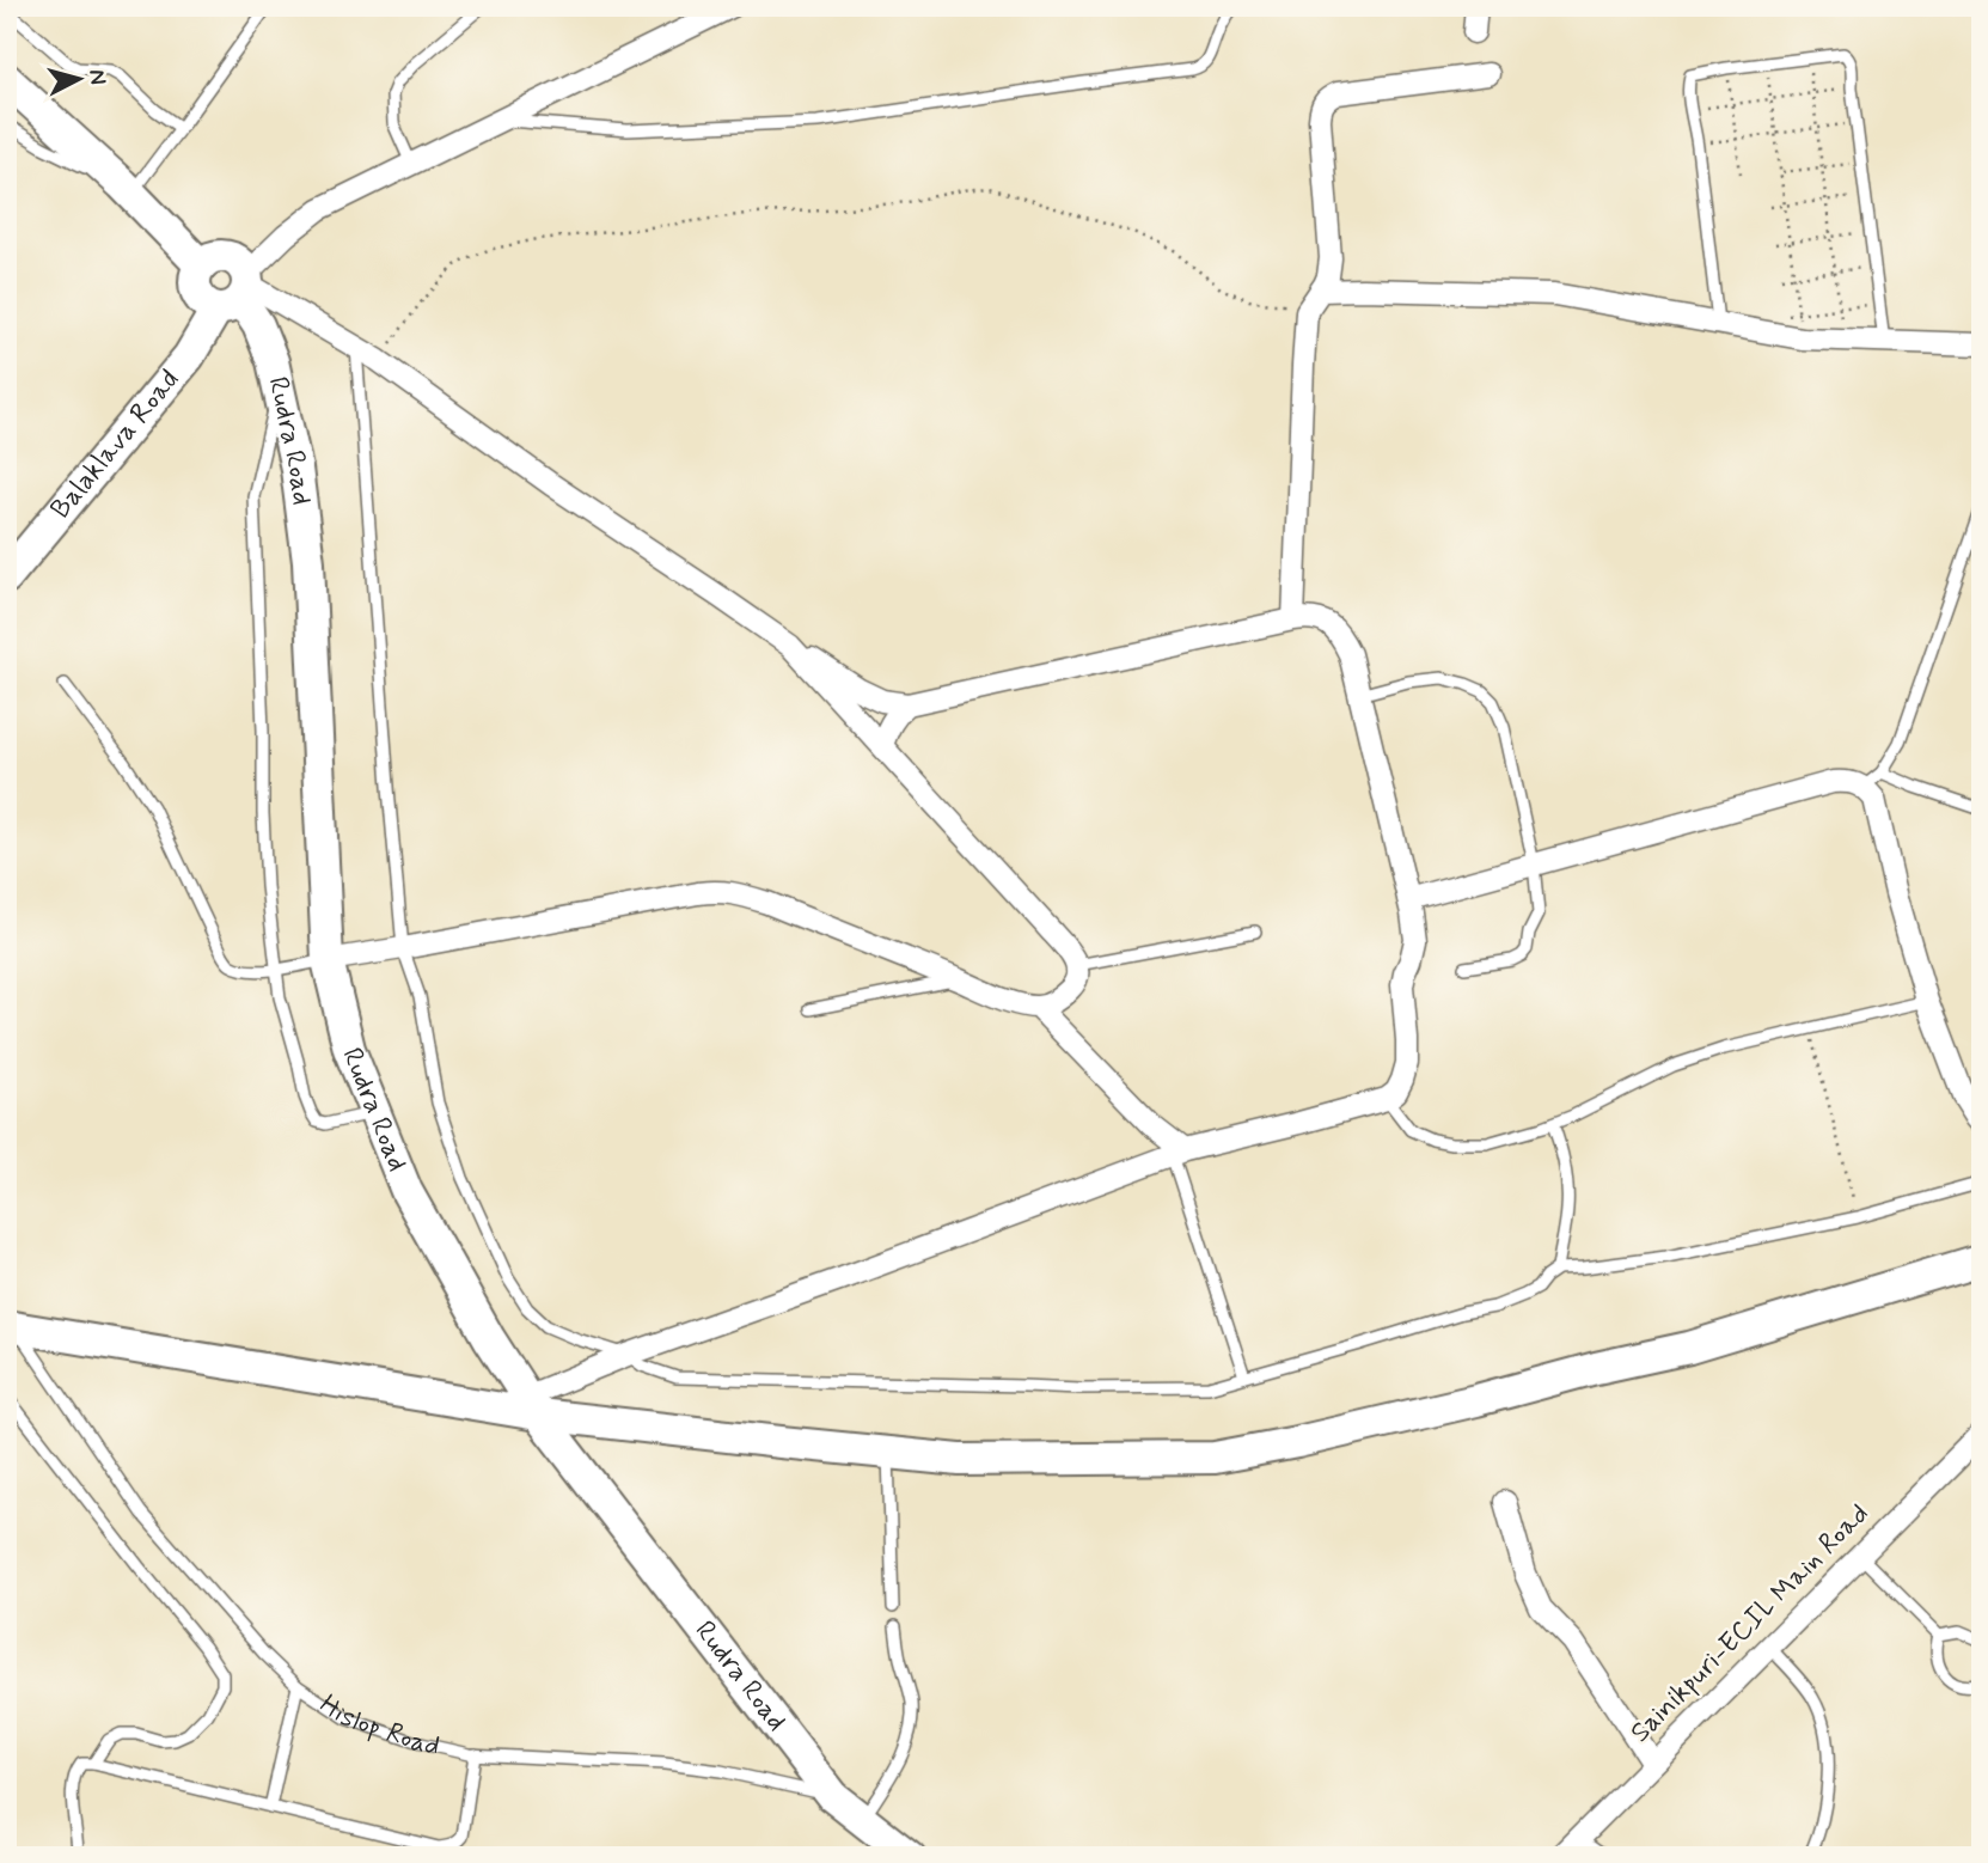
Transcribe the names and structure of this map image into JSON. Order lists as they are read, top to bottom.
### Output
{
  "streets": {
    "street": [
      "Rudra Road",
      "Balaklava Road",
      "Sainikpuri-ECIL Main Road",
      "Hislop Road"
    ]
  },
  "crossings": [
    ["Rudra Road", "Balaklava Road"],
    ["Rudra Road", "Hislop Road"]
  ],
  "north": "right"
}
